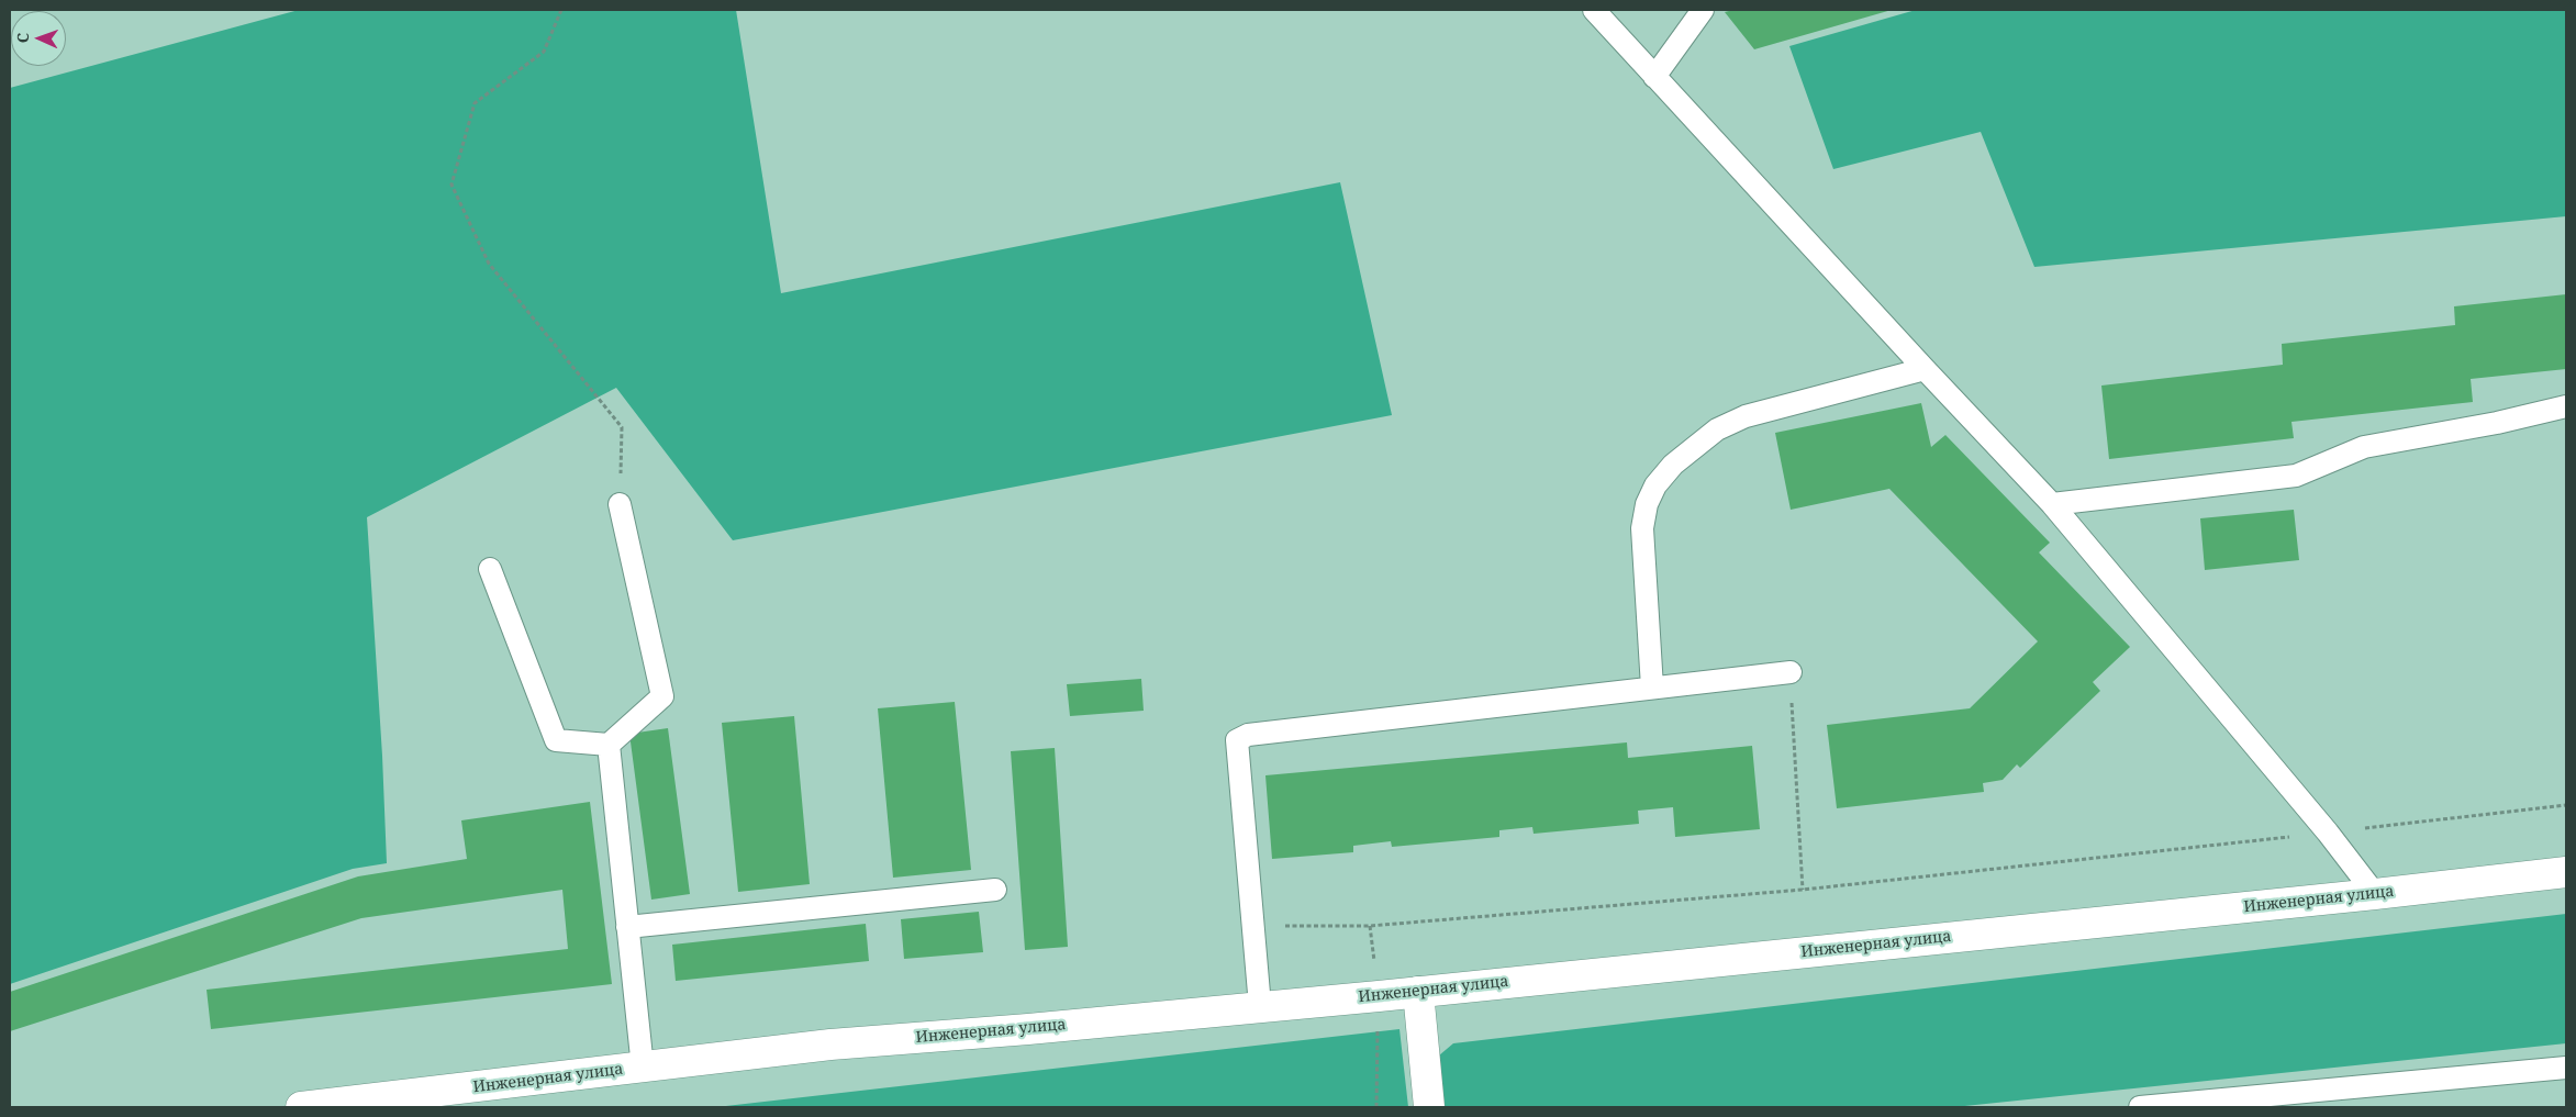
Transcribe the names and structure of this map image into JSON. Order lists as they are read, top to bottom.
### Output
{
  "streets": {
    "main road": ["Инженерная улица"]
  },
  "north": "left"
}
